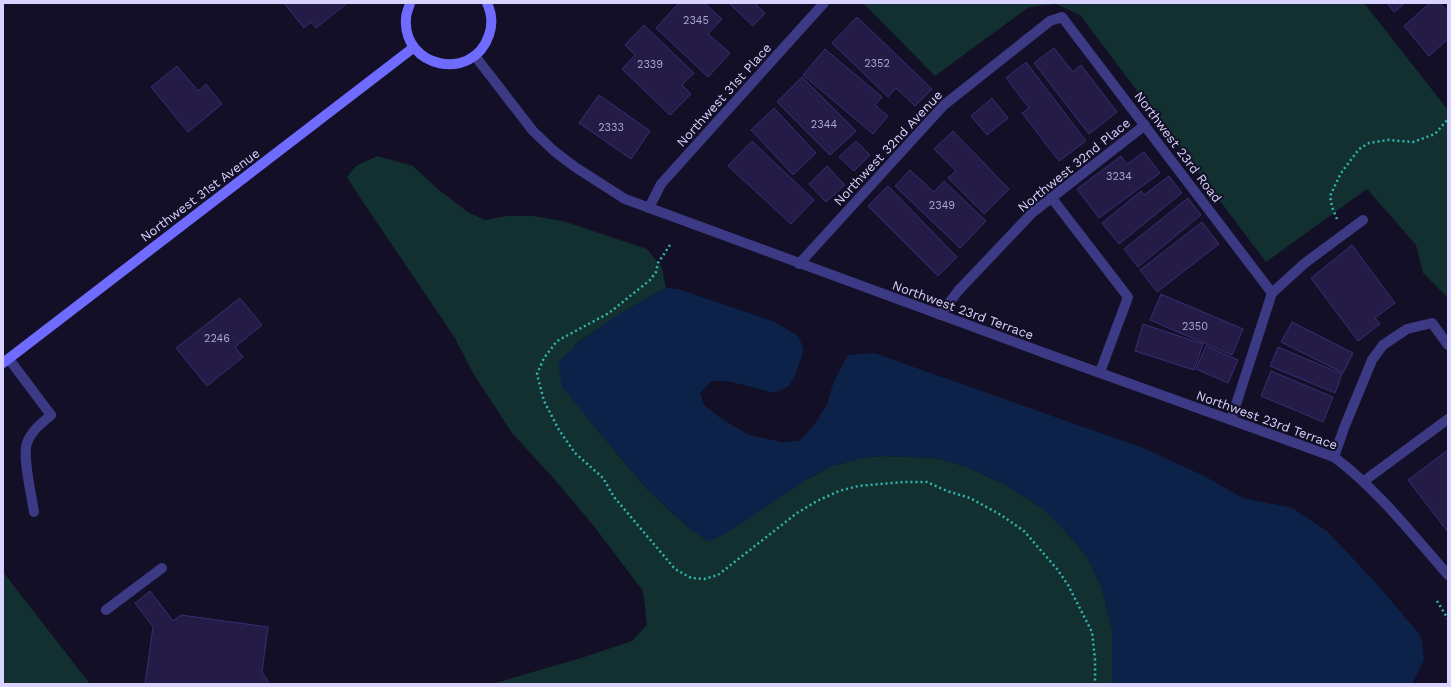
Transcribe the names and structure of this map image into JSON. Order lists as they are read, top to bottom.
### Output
{
  "streets": {
    "street": [
      "Northwest 31st Place",
      "Northwest 23rd Road",
      "Northwest 32nd Avenue",
      "Northwest 32nd Place",
      "Northwest 31st Avenue",
      "Northwest 23rd Terrace"
    ]
  },
  "crossings": [
    ["Northwest 31st Place", "Northwest 23rd Terrace"],
    ["Northwest 23rd Road", "Northwest 32nd Avenue"],
    ["Northwest 23rd Road", "Northwest 32nd Place"],
    ["Northwest 32nd Avenue", "Northwest 23rd Terrace"],
    ["Northwest 32nd Place", "Northwest 23rd Terrace"]
  ],
  "house_numbers": [
    "2345",
    "2352",
    "2339",
    "2344",
    "2333",
    "3234",
    "2349",
    "2350",
    "2246"
  ]
}
